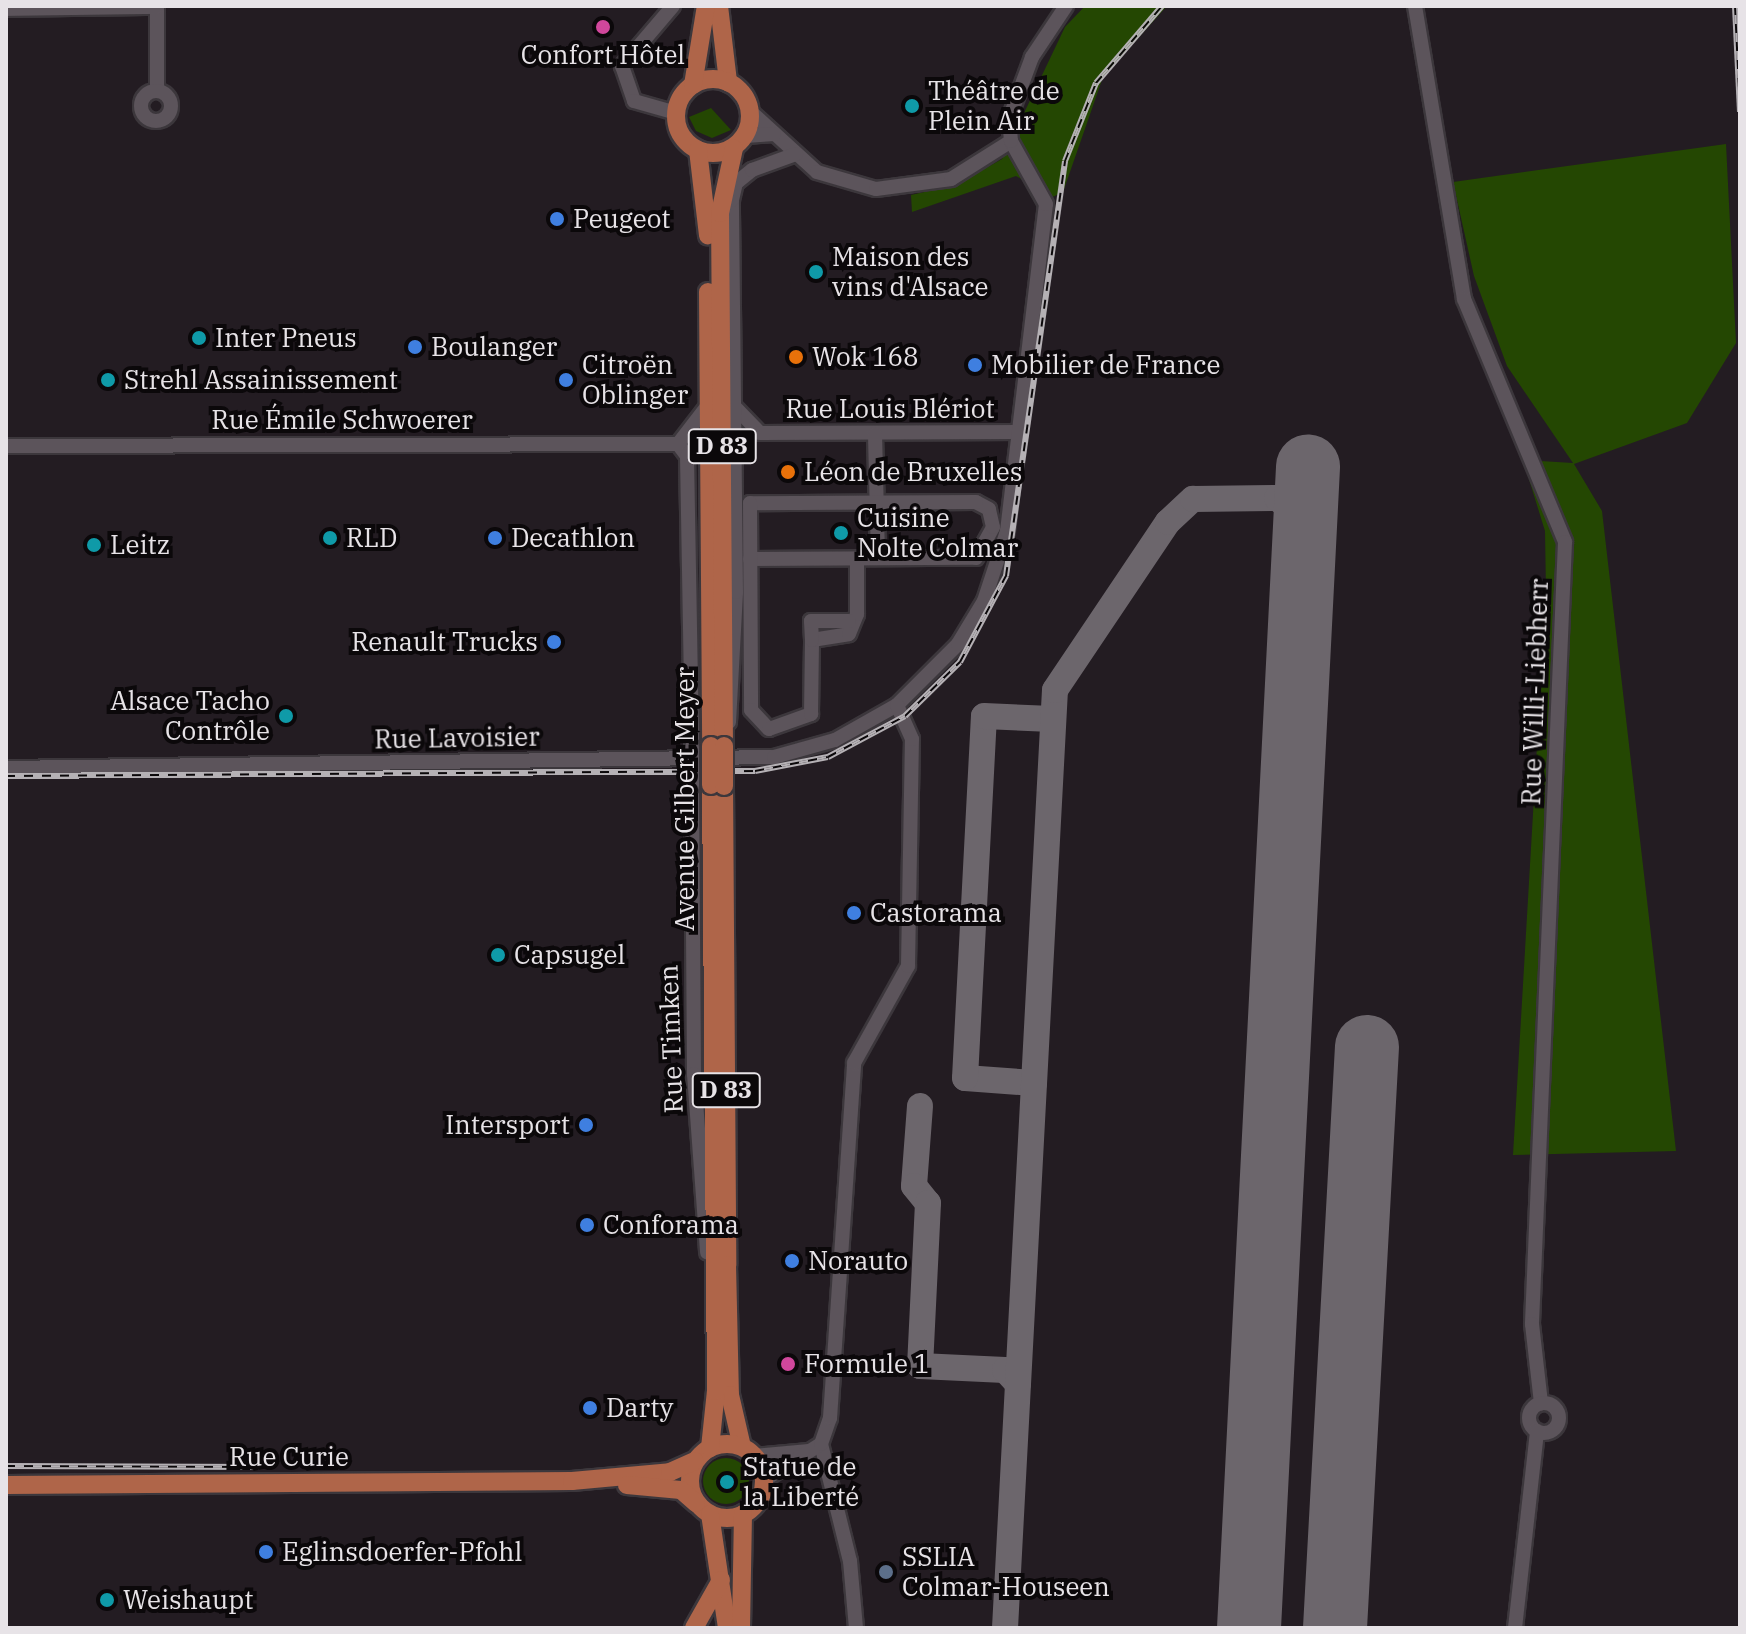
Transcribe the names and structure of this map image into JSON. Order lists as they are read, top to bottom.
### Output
{
  "streets": {
    "main road": ["D 83", "Avenue Gilbert Meyer", "Rue Curie"],
    "street": [
      "Rue Louis Blériot",
      "Rue Émile Schwoerer",
      "Rue Willi-Liebherr",
      "Rue Lavoisier",
      "Rue Timken"
    ]
  },
  "crossings": [
    ["Rue Louis Blériot", "Rue Lavoisier"],
    ["Rue Émile Schwoerer", "Rue Timken"],
    ["Avenue Gilbert Meyer", "Rue Timken"],
    ["Avenue Gilbert Meyer", "Rue Curie"]
  ],
  "places": [
    "Confort Hôtel",
    "Théâtre de Plein Air",
    "Peugeot",
    "Maison des vins d'Alsace",
    "Inter Pneus",
    "Boulanger",
    "Wok 168",
    "Mobilier de France",
    "Strehl Assainissement",
    "Citroën Oblinger",
    "Léon de Bruxelles",
    "Cuisine Nolte Colmar",
    "RLD",
    "Decathlon",
    "Leitz",
    "Renault Trucks",
    "Alsace Tacho Contrôle",
    "Castorama",
    "Capsugel",
    "Intersport",
    "Conforama",
    "Norauto",
    "Formule 1",
    "Darty",
    "Statue de la Liberté",
    "Eglinsdoerfer-Pfohl",
    "SSLIA Colmar-Houseen",
    "Weishaupt"
  ]
}
